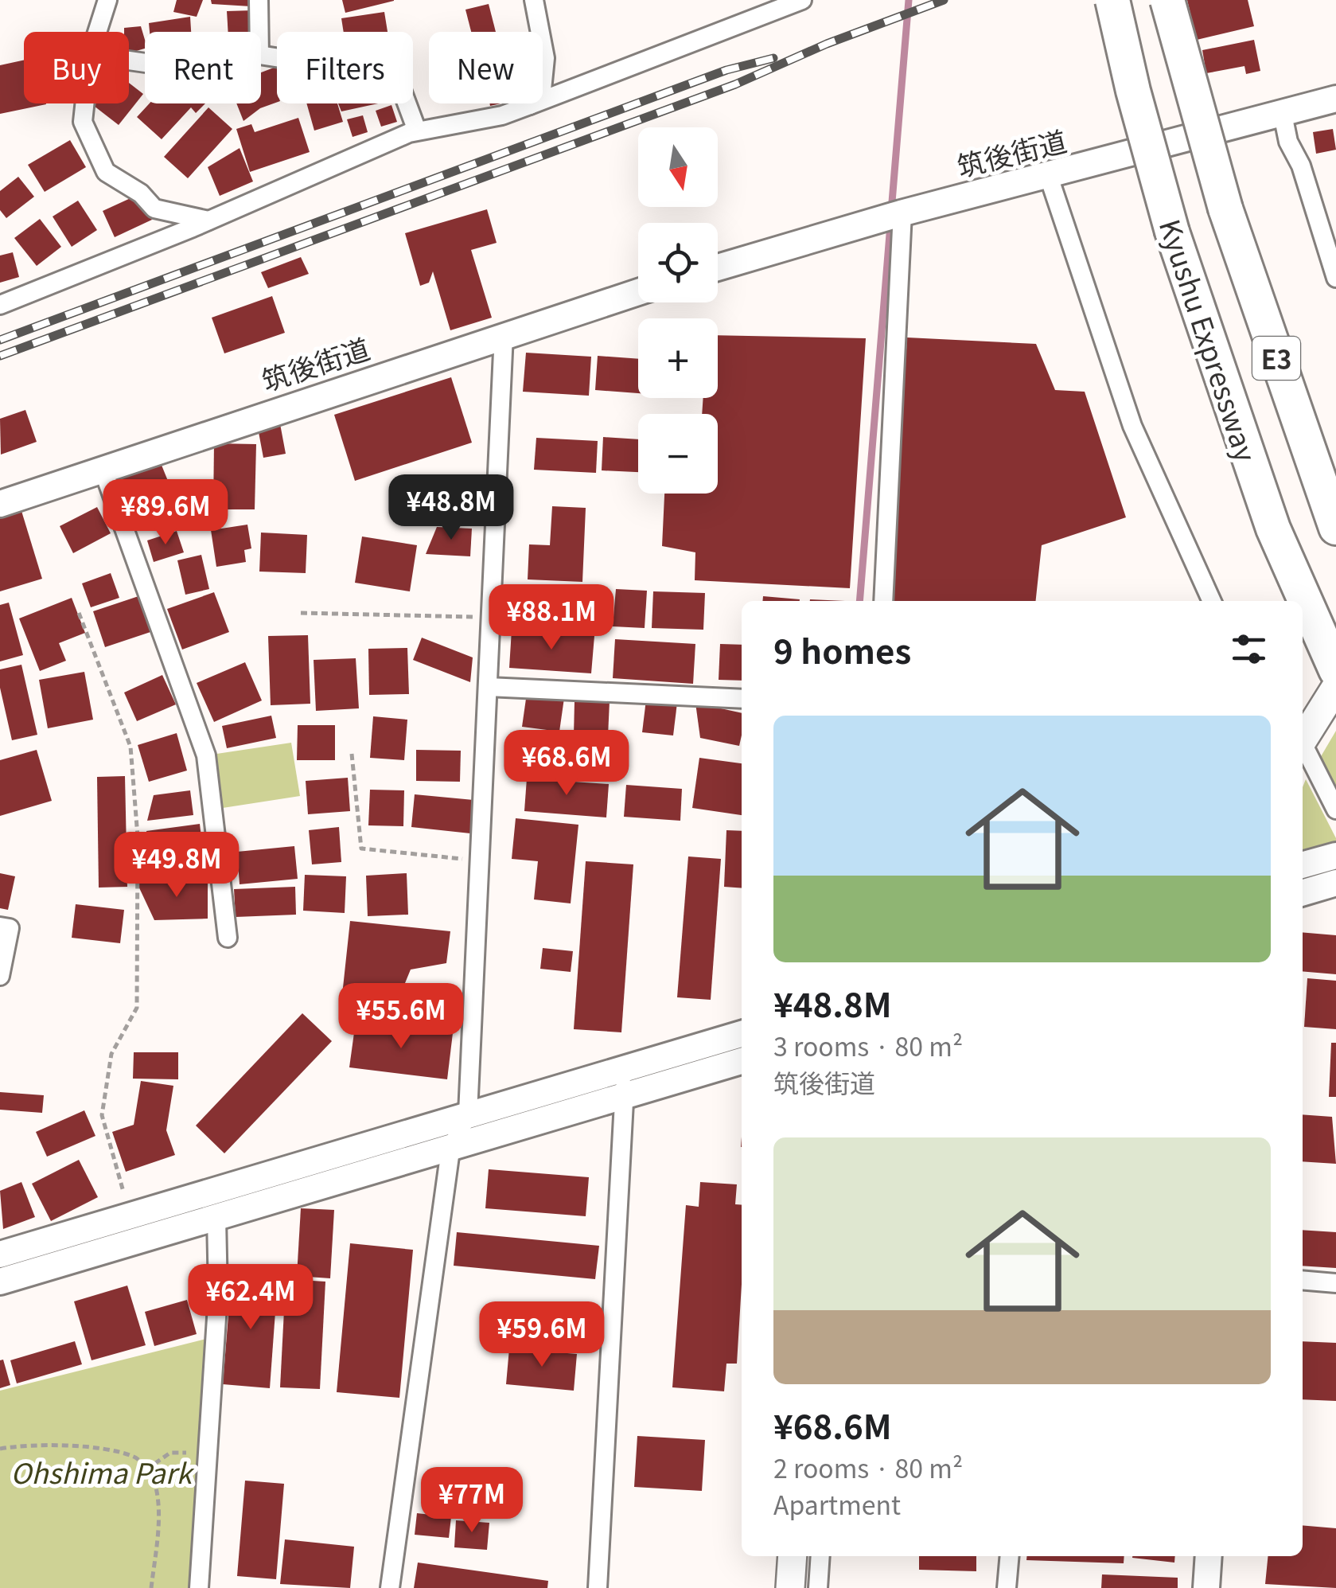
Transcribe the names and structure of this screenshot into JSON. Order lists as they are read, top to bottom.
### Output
{
  "streets": {
    "highway": ["Kyushu Expressway", "E3"],
    "street": ["筑後街道"]
  },
  "parks": ["Ohshima Park"],
  "north": "bottom",
  "page": {
    "chip": [
      "Buy",
      "Rent",
      "Filters",
      "New"
    ],
    "map_buttons": ["+", "−"],
    "price": [
      "¥48.8M",
      "¥89.6M",
      "¥88.1M",
      "¥68.6M",
      "¥49.8M",
      "¥55.6M",
      "¥62.4M",
      "¥59.6M",
      "¥77M"
    ],
    "heading": "9 homes",
    "list": [
      {
        "name": "¥48.8M",
        "note": "3 rooms · 80 m² · 筑後街道"
      },
      {
        "name": "¥68.6M",
        "note": "2 rooms · 80 m² · Apartment"
      }
    ]
  }
}
